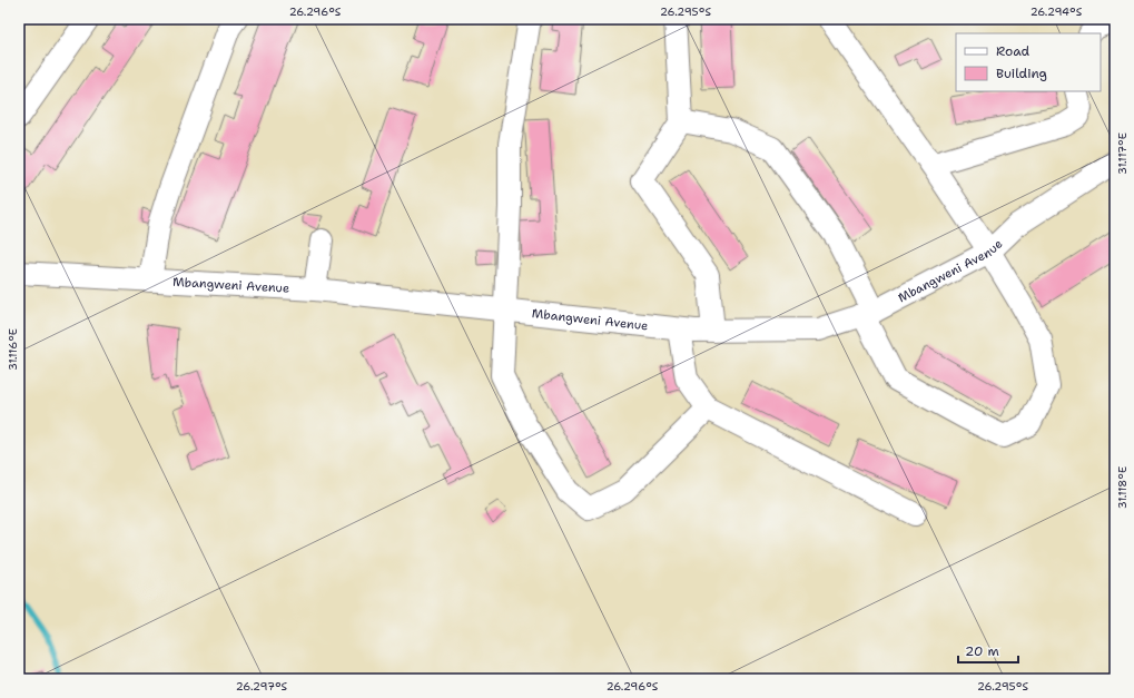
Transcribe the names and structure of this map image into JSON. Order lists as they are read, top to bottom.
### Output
{
  "streets": {
    "street": ["Mbangweni Avenue"]
  },
  "legend": ["Road", "Building"],
  "scale_bar": "20 m",
  "coordinates": [
    "26.296°S",
    "26.295°S",
    "26.294°S",
    "31.117°E",
    "31.116°E",
    "31.118°E",
    "26.297°S"
  ]
}
